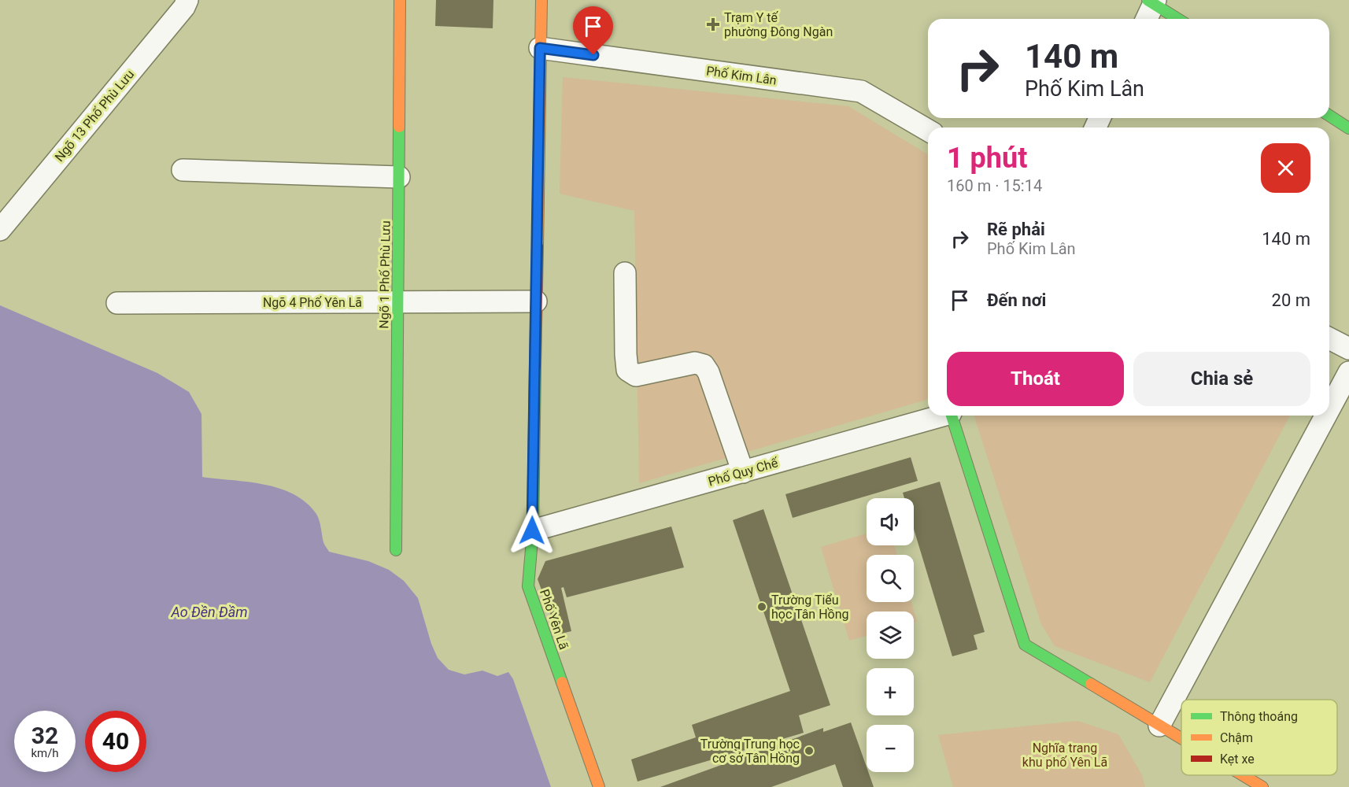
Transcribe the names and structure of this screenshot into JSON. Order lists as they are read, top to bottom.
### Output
{
  "streets": {
    "street": [
      "Phố Kim Lân",
      "Ngõ 13 Phố Phù Lưu",
      "Ngõ 1 Phố Phù Lưu",
      "Ngõ 4 Phố Yên Lã",
      "Phố Quy Chế",
      "Phố Yên Lã"
    ]
  },
  "crossings": [
    ["Phố Kim Lân", "Phố Yên Lã"],
    ["Ngõ 1 Phố Phù Lưu", "Ngõ 4 Phố Yên Lã"],
    ["Ngõ 4 Phố Yên Lã", "Phố Yên Lã"],
    ["Phố Quy Chế", "Phố Yên Lã"]
  ],
  "water": ["Ao Đền Đầm"],
  "parks": ["Nghĩa trang khu phố Yên Lã"],
  "places": {
    "health": ["Trạm Y tế phường Đông Ngàn"],
    "other": ["Trường Tiểu học Tân Hồng", "Trường Trung học cơ sở Tân Hồng"]
  },
  "legend": ["Thông thoáng", "Chậm", "Kẹt xe"],
  "page": {
    "turn": ["140 m", "Phố Kim Lân"],
    "heading": ["1 phút", "160 m · 15:14"],
    "list": [
      {
        "name": "Rẽ phải",
        "note": "Phố Kim Lân",
        "value": "140 m"
      },
      {
        "name": "Đến nơi",
        "value": "20 m"
      }
    ],
    "buttons": ["Thoát", "Chia sẻ"],
    "map_buttons": ["+", "−"],
    "speed": "32 km/h",
    "limit": "40"
  }
}
